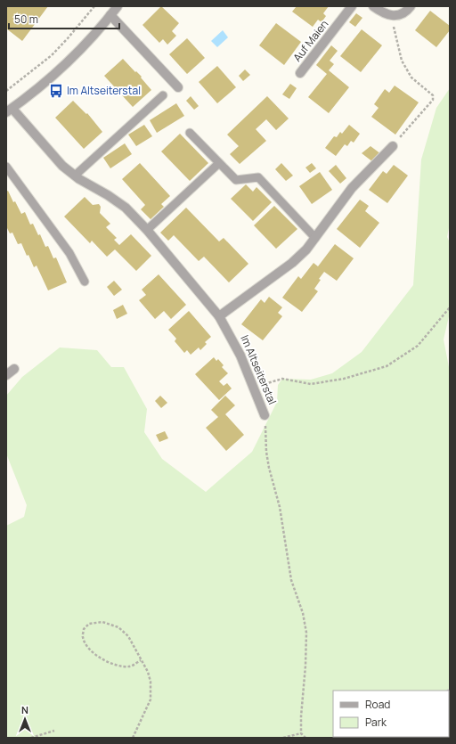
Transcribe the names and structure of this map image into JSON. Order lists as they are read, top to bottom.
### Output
{
  "streets": {
    "street": ["Auf Maien", "Im Altseiterstal"]
  },
  "places": {
    "bus stop": ["Im Altseiterstal"]
  },
  "legend": ["Road", "Park"],
  "scale_bar": "50 m",
  "north": "top"
}
